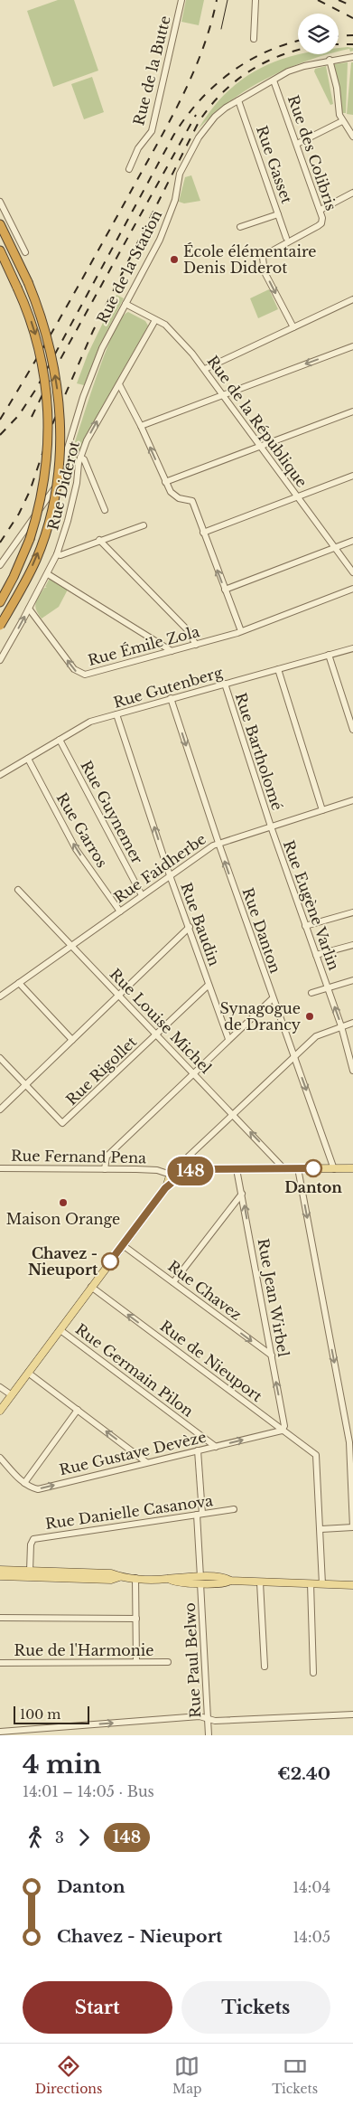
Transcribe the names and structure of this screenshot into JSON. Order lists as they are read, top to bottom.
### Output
{
  "streets": {
    "street": [
      "Rue de la Butte",
      "Rue des Colibris",
      "Rue Gasset",
      "Rue de la Station",
      "Rue de la République",
      "Rue Diderot",
      "Rue Émile Zola",
      "Rue Gutenberg",
      "Rue Bartholomé",
      "Rue Guynemer",
      "Rue Garros",
      "Rue Faidherbe",
      "Rue Eugène Varlin",
      "Rue Baudin",
      "Rue Danton",
      "Rue Louise Michel",
      "Rue Rigollet",
      "Rue Fernand Pena",
      "Rue Chavez",
      "Rue Jean Wirbel",
      "Rue de Nieuport",
      "Rue Germain Pilon",
      "Rue Gustave Devèze",
      "Rue Danielle Casanova",
      "Rue de l'Harmonie",
      "Rue Paul Belwo"
    ]
  },
  "crossings": [
    ["Rue des Colibris", "Rue de la Station"],
    ["Rue Gasset", "Rue de la Station"],
    ["Rue de la Station", "Rue de la République"],
    ["Rue de la République", "Rue Diderot"],
    ["Rue Diderot", "Rue Émile Zola"],
    ["Rue Gutenberg", "Rue Bartholomé"],
    ["Rue Gutenberg", "Rue Guynemer"],
    ["Rue Gutenberg", "Rue Garros"],
    ["Rue Gutenberg", "Rue Baudin"],
    ["Rue Gutenberg", "Rue Danton"],
    ["Rue Bartholomé", "Rue Faidherbe"],
    ["Rue Bartholomé", "Rue Eugène Varlin"],
    ["Rue Guynemer", "Rue Faidherbe"],
    ["Rue Garros", "Rue Faidherbe"],
    ["Rue Faidherbe", "Rue Eugène Varlin"],
    ["Rue Faidherbe", "Rue Baudin"],
    ["Rue Faidherbe", "Rue Danton"],
    ["Rue Faidherbe", "Rue Louise Michel"],
    ["Rue Baudin", "Rue Rigollet"],
    ["Rue Louise Michel", "Rue Rigollet"],
    ["Rue Chavez", "Rue Jean Wirbel"],
    ["Rue Jean Wirbel", "Rue de Nieuport"],
    ["Rue Jean Wirbel", "Rue Gustave Devèze"],
    ["Rue de Nieuport", "Rue Gustave Devèze"],
    ["Rue Germain Pilon", "Rue Gustave Devèze"],
    ["Rue Gustave Devèze", "Rue Paul Belwo"],
    ["Rue Danielle Casanova", "Rue Paul Belwo"]
  ],
  "one_way": [
    "Rue Diderot",
    "Rue Garros",
    "Rue Baudin",
    "Rue Chavez",
    "Rue Jean Wirbel",
    "Rue de Nieuport",
    "Rue Gustave Devèze"
  ],
  "places": [
    "École élémentaire Denis Diderot",
    "Synagogue de Drancy",
    "Danton",
    "Maison Orange",
    "Chavez - Nieuport"
  ],
  "lines": ["bus line 148"],
  "scale_bar": "100 m",
  "page": {
    "on_map": "148",
    "scale": "100 m",
    "heading": ["4 min", "14:01 – 14:05 · Bus", "€2.40"],
    "legs": ["3", "148"],
    "list": [
      {
        "name": "Danton",
        "value": "14:04"
      },
      {
        "name": "Chavez - Nieuport",
        "value": "14:05"
      }
    ],
    "buttons": ["Start", "Tickets"],
    "tabs": ["Directions", "Map", "Tickets"]
  }
}
